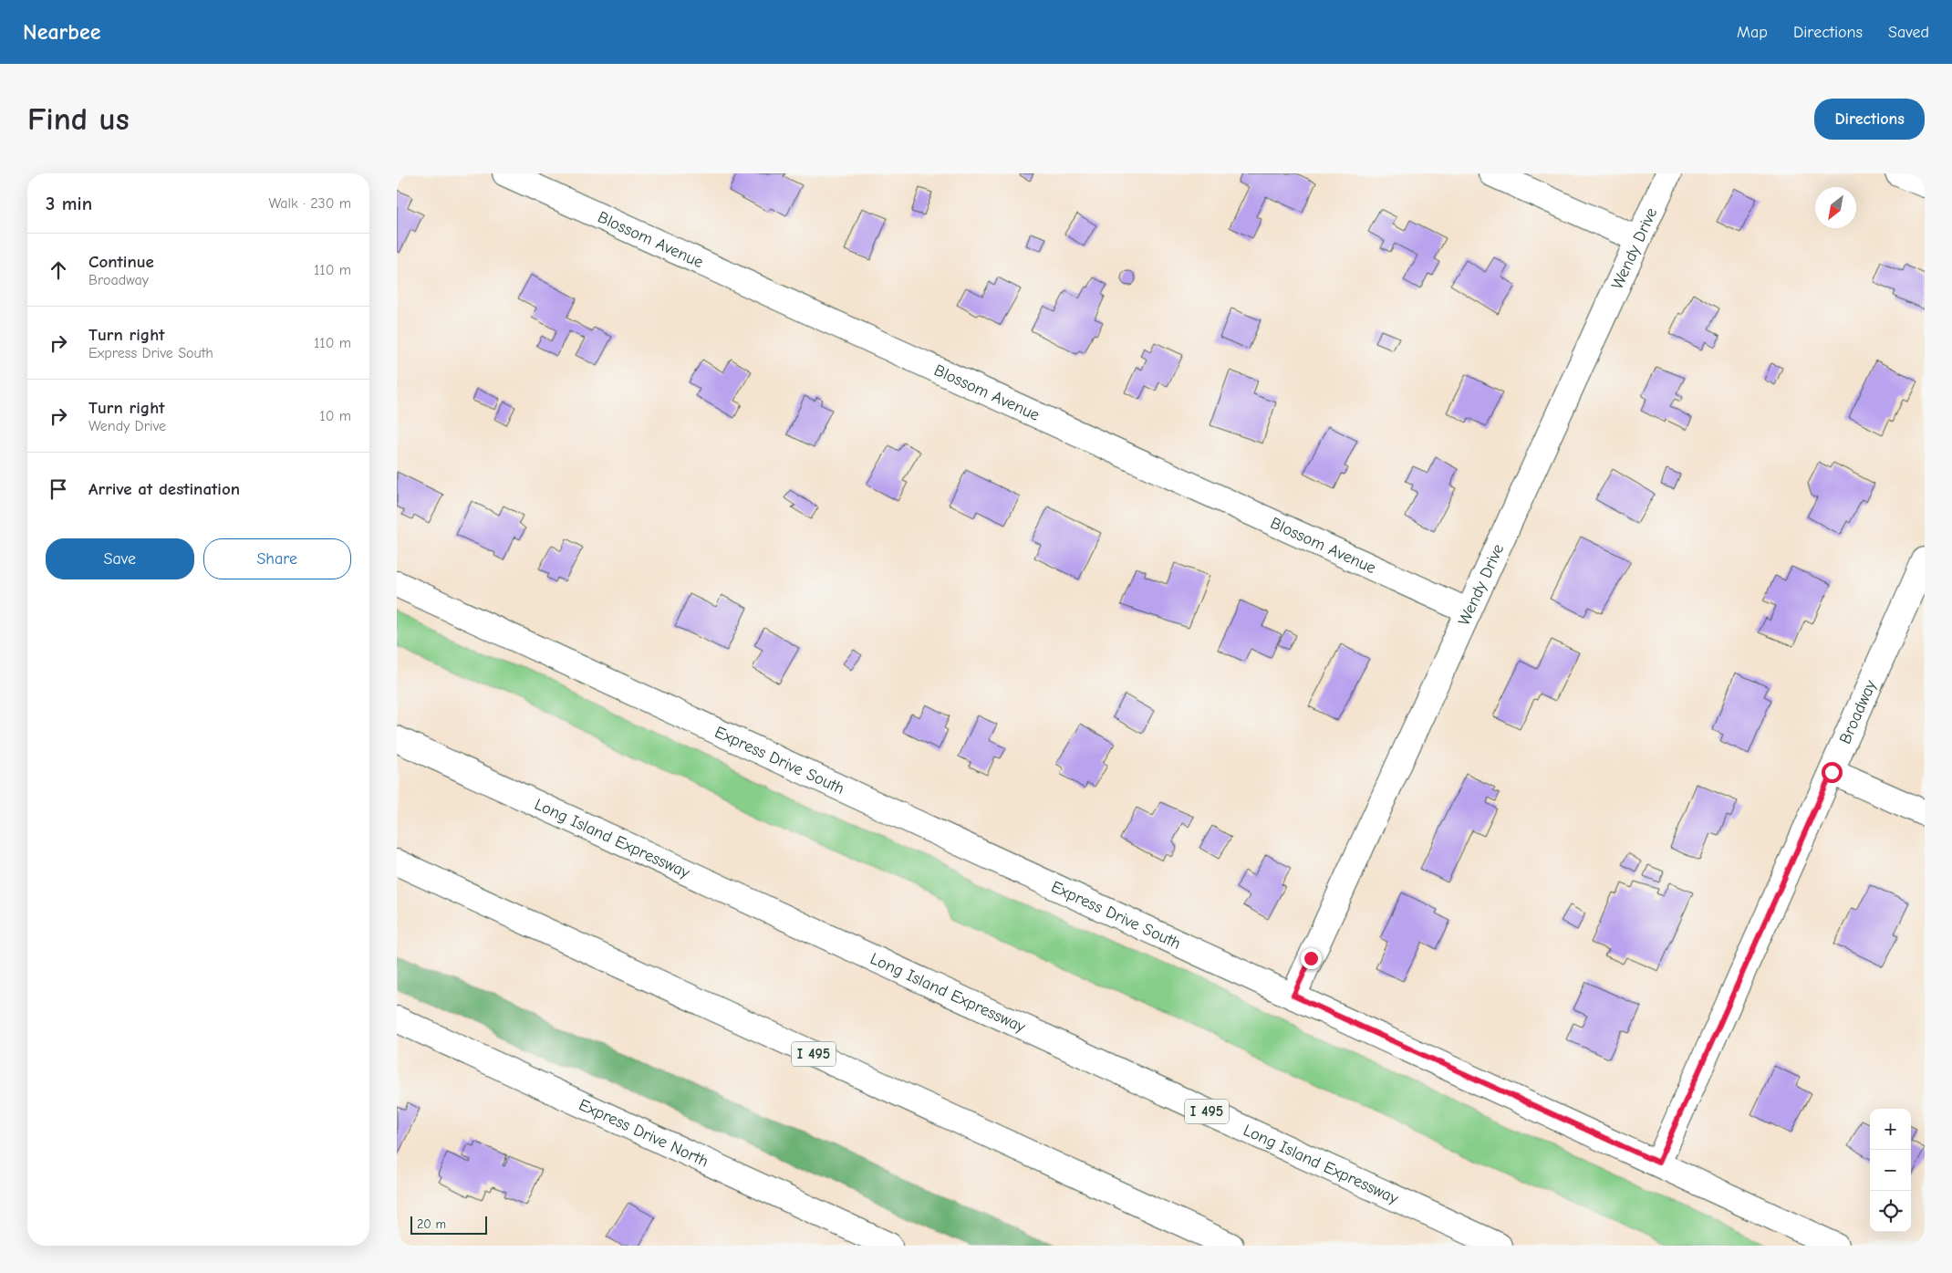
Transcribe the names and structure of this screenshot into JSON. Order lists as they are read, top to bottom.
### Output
{
  "streets": {
    "main road": [
      "Blossom Avenue",
      "Wendy Drive",
      "Broadway",
      "Express Drive South",
      "Long Island Expressway",
      "I 495",
      "Express Drive North"
    ]
  },
  "crossings": [
    ["Blossom Avenue", "Wendy Drive"],
    ["Wendy Drive", "Express Drive South"],
    ["Broadway", "Express Drive South"]
  ],
  "scale_bar": "20 m",
  "north": "bottom left",
  "page": {
    "header": "Nearbee",
    "nav": ["Map", "Directions", "Saved"],
    "buttons": [
      "Directions",
      ["Save", "Share"]
    ],
    "title": "Find us",
    "heading": ["3 min", "Walk · 230 m"],
    "list": [
      ["Continue", "Broadway", "110 m"],
      ["Turn right", "Express Drive South", "110 m"],
      ["Turn right", "Wendy Drive", "10 m"],
      "Arrive at destination"
    ],
    "map_buttons": ["+", "−"],
    "scale": "20 m"
  }
}
